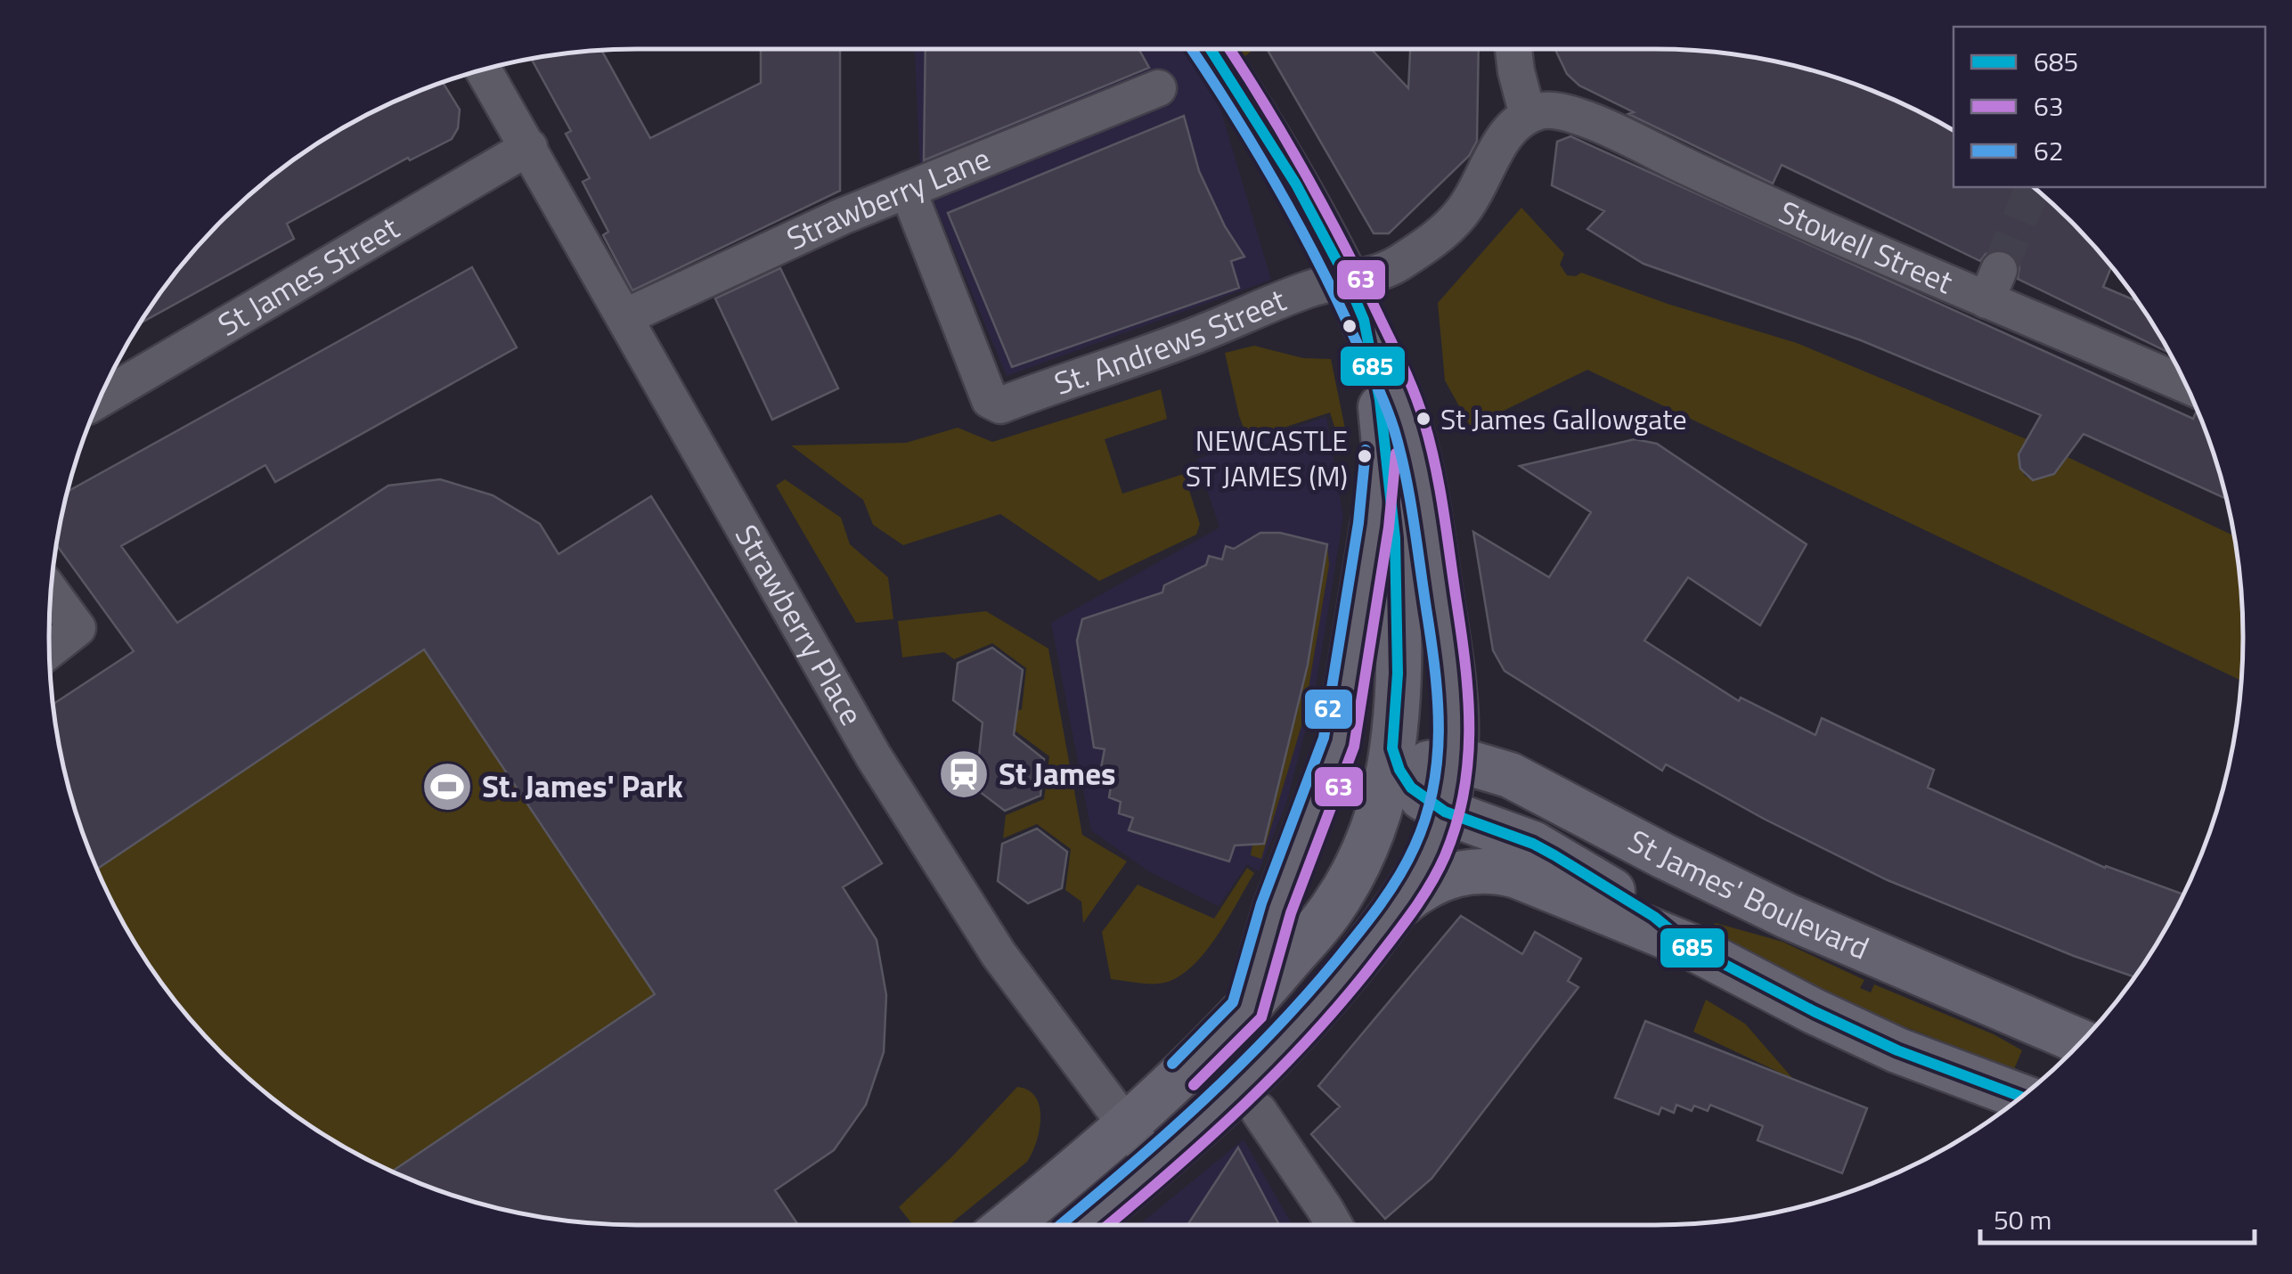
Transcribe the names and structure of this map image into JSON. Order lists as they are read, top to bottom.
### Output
{
  "streets": {
    "main road": ["St James' Boulevard"],
    "street": [
      "Strawberry Lane",
      "Stowell Street",
      "St James Street",
      "St. Andrews Street",
      "Strawberry Place"
    ]
  },
  "crossings": [
    ["Strawberry Lane", "St. Andrews Street"],
    ["Strawberry Lane", "Strawberry Place"],
    ["Stowell Street", "St. Andrews Street"],
    ["St James Street", "Strawberry Place"]
  ],
  "places": {
    "other": ["St James Gallowgate", "NEWCASTLE ST JAMES (M)"],
    "station": ["St James"],
    "sports": ["St. James' Park"]
  },
  "lines": ["transit line 685", "transit line 63", "transit line 62"],
  "legend": ["685", "63", "62"],
  "scale_bar": "50 m"
}
